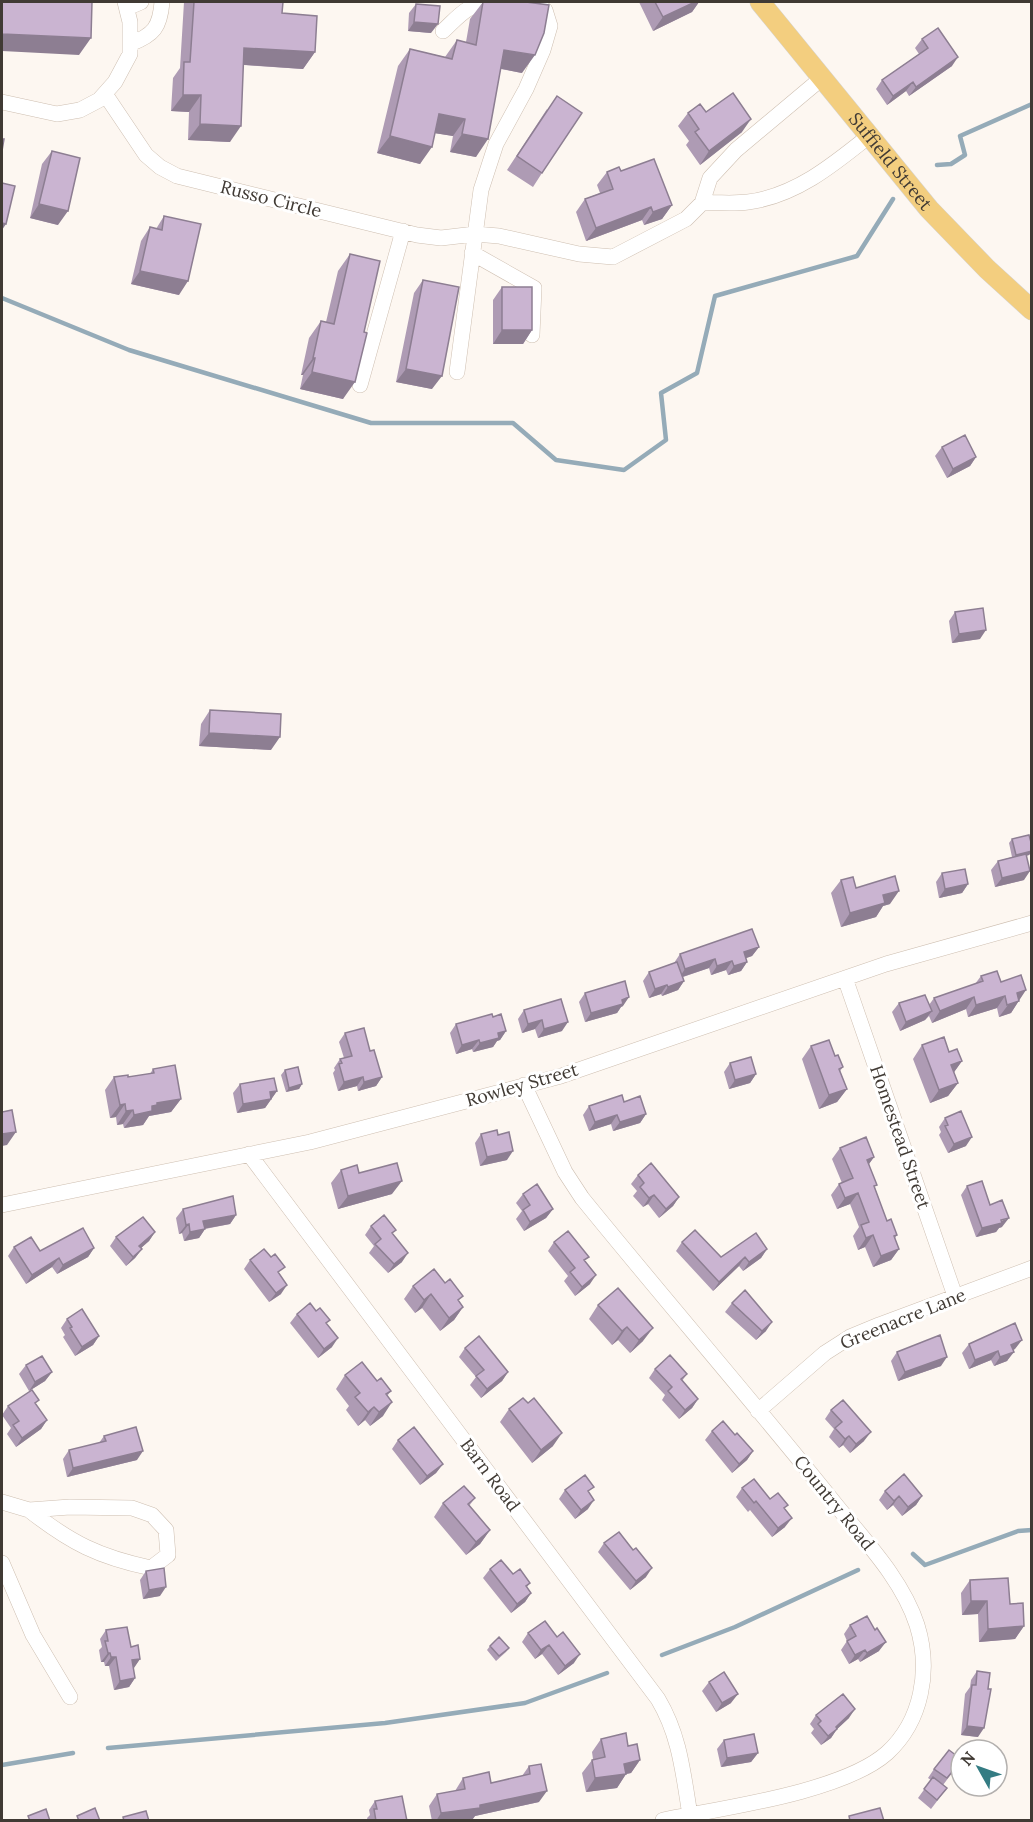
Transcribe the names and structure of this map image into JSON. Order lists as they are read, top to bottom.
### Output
{
  "streets": {
    "main road": ["Suffield Street"],
    "street": [
      "Russo Circle",
      "Rowley Street",
      "Homestead Street",
      "Greenacre Lane",
      "Barn Road",
      "Country Road"
    ]
  },
  "crossings": [
    ["Rowley Street", "Homestead Street"],
    ["Rowley Street", "Barn Road"],
    ["Rowley Street", "Country Road"],
    ["Homestead Street", "Greenacre Lane"],
    ["Greenacre Lane", "Country Road"],
    ["Barn Road", "Country Road"]
  ],
  "north": "top left"
}
